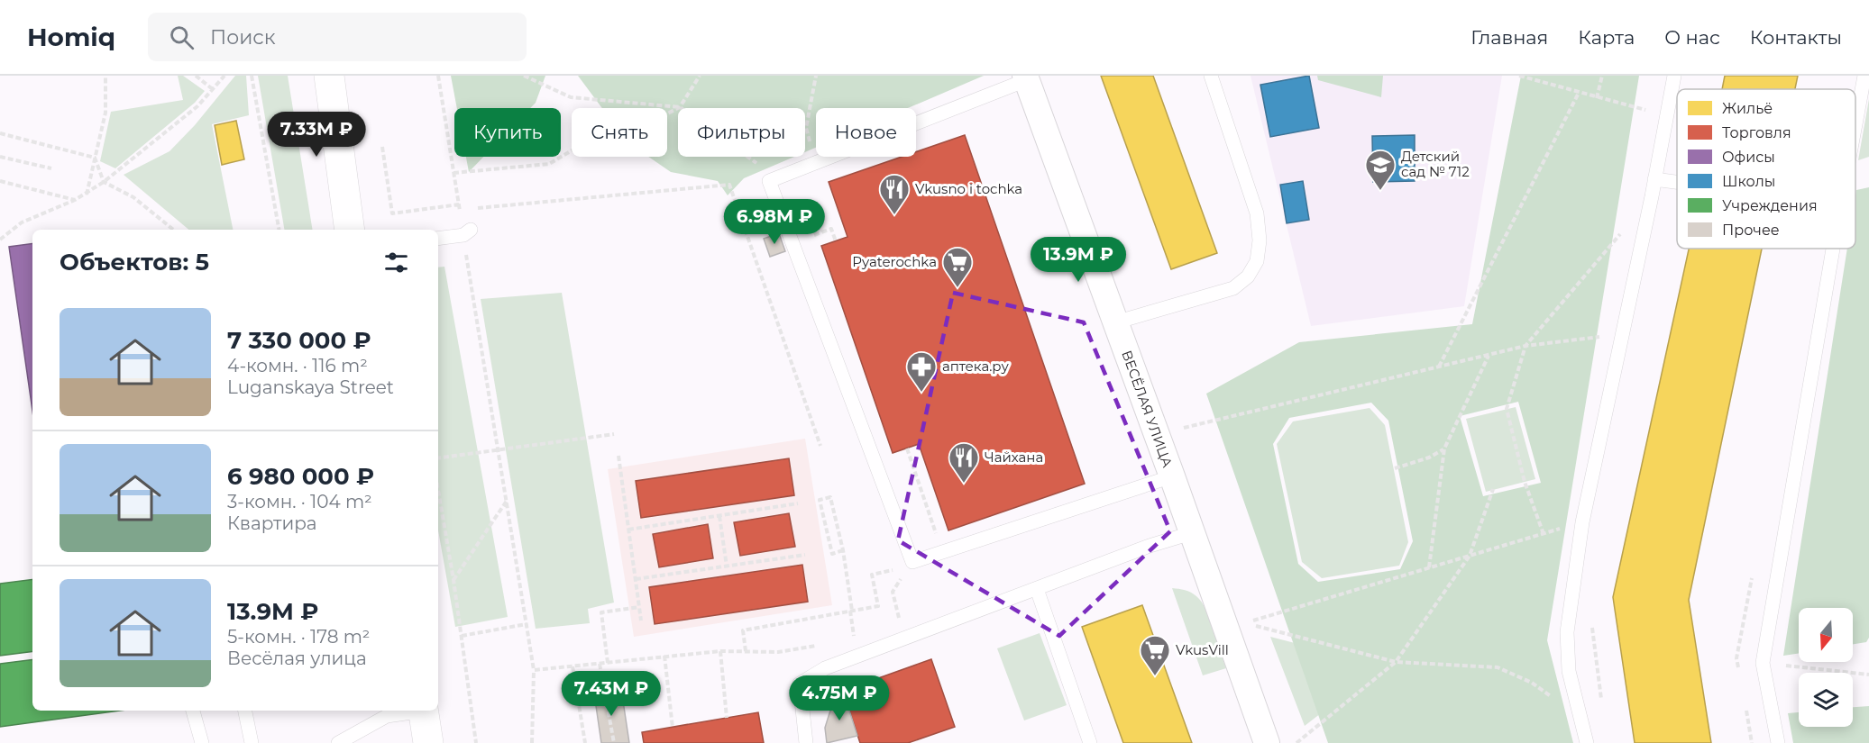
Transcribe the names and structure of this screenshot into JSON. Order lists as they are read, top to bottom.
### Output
{
  "streets": {
    "street": ["ВЕСЁЛАЯ УЛИЦА"]
  },
  "places": {
    "school or university": ["Детский сад № 712"],
    "restaurant": ["Vkusno i tochka", "Чайхана"],
    "supermarket": ["Pyaterochka", "VkusVill"],
    "pharmacy": ["аптека.ру"]
  },
  "legend": [
    "Жильё",
    "Торговля",
    "Офисы",
    "Школы",
    "Учреждения",
    "Прочее"
  ],
  "north": "bottom",
  "page": {
    "header": "Homiq",
    "search": "Поиск",
    "nav": [
      "Главная",
      "Карта",
      "О нас",
      "Контакты"
    ],
    "chip": [
      "Купить",
      "Снять",
      "Фильтры",
      "Новое"
    ],
    "price": [
      "7.33M ₽",
      "6.98M ₽",
      "13.9M ₽",
      "7.43M ₽",
      "4.75M ₽"
    ],
    "heading": "Объектов: 5",
    "list": [
      {
        "name": "7 330 000 ₽",
        "note": "4-комн. · 116 m² · Luganskaya Street"
      },
      {
        "name": "6 980 000 ₽",
        "note": "3-комн. · 104 m² · Квартира"
      },
      {
        "name": "13.9M ₽",
        "note": "5-комн. · 178 m² · Весёлая улица"
      }
    ]
  }
}
